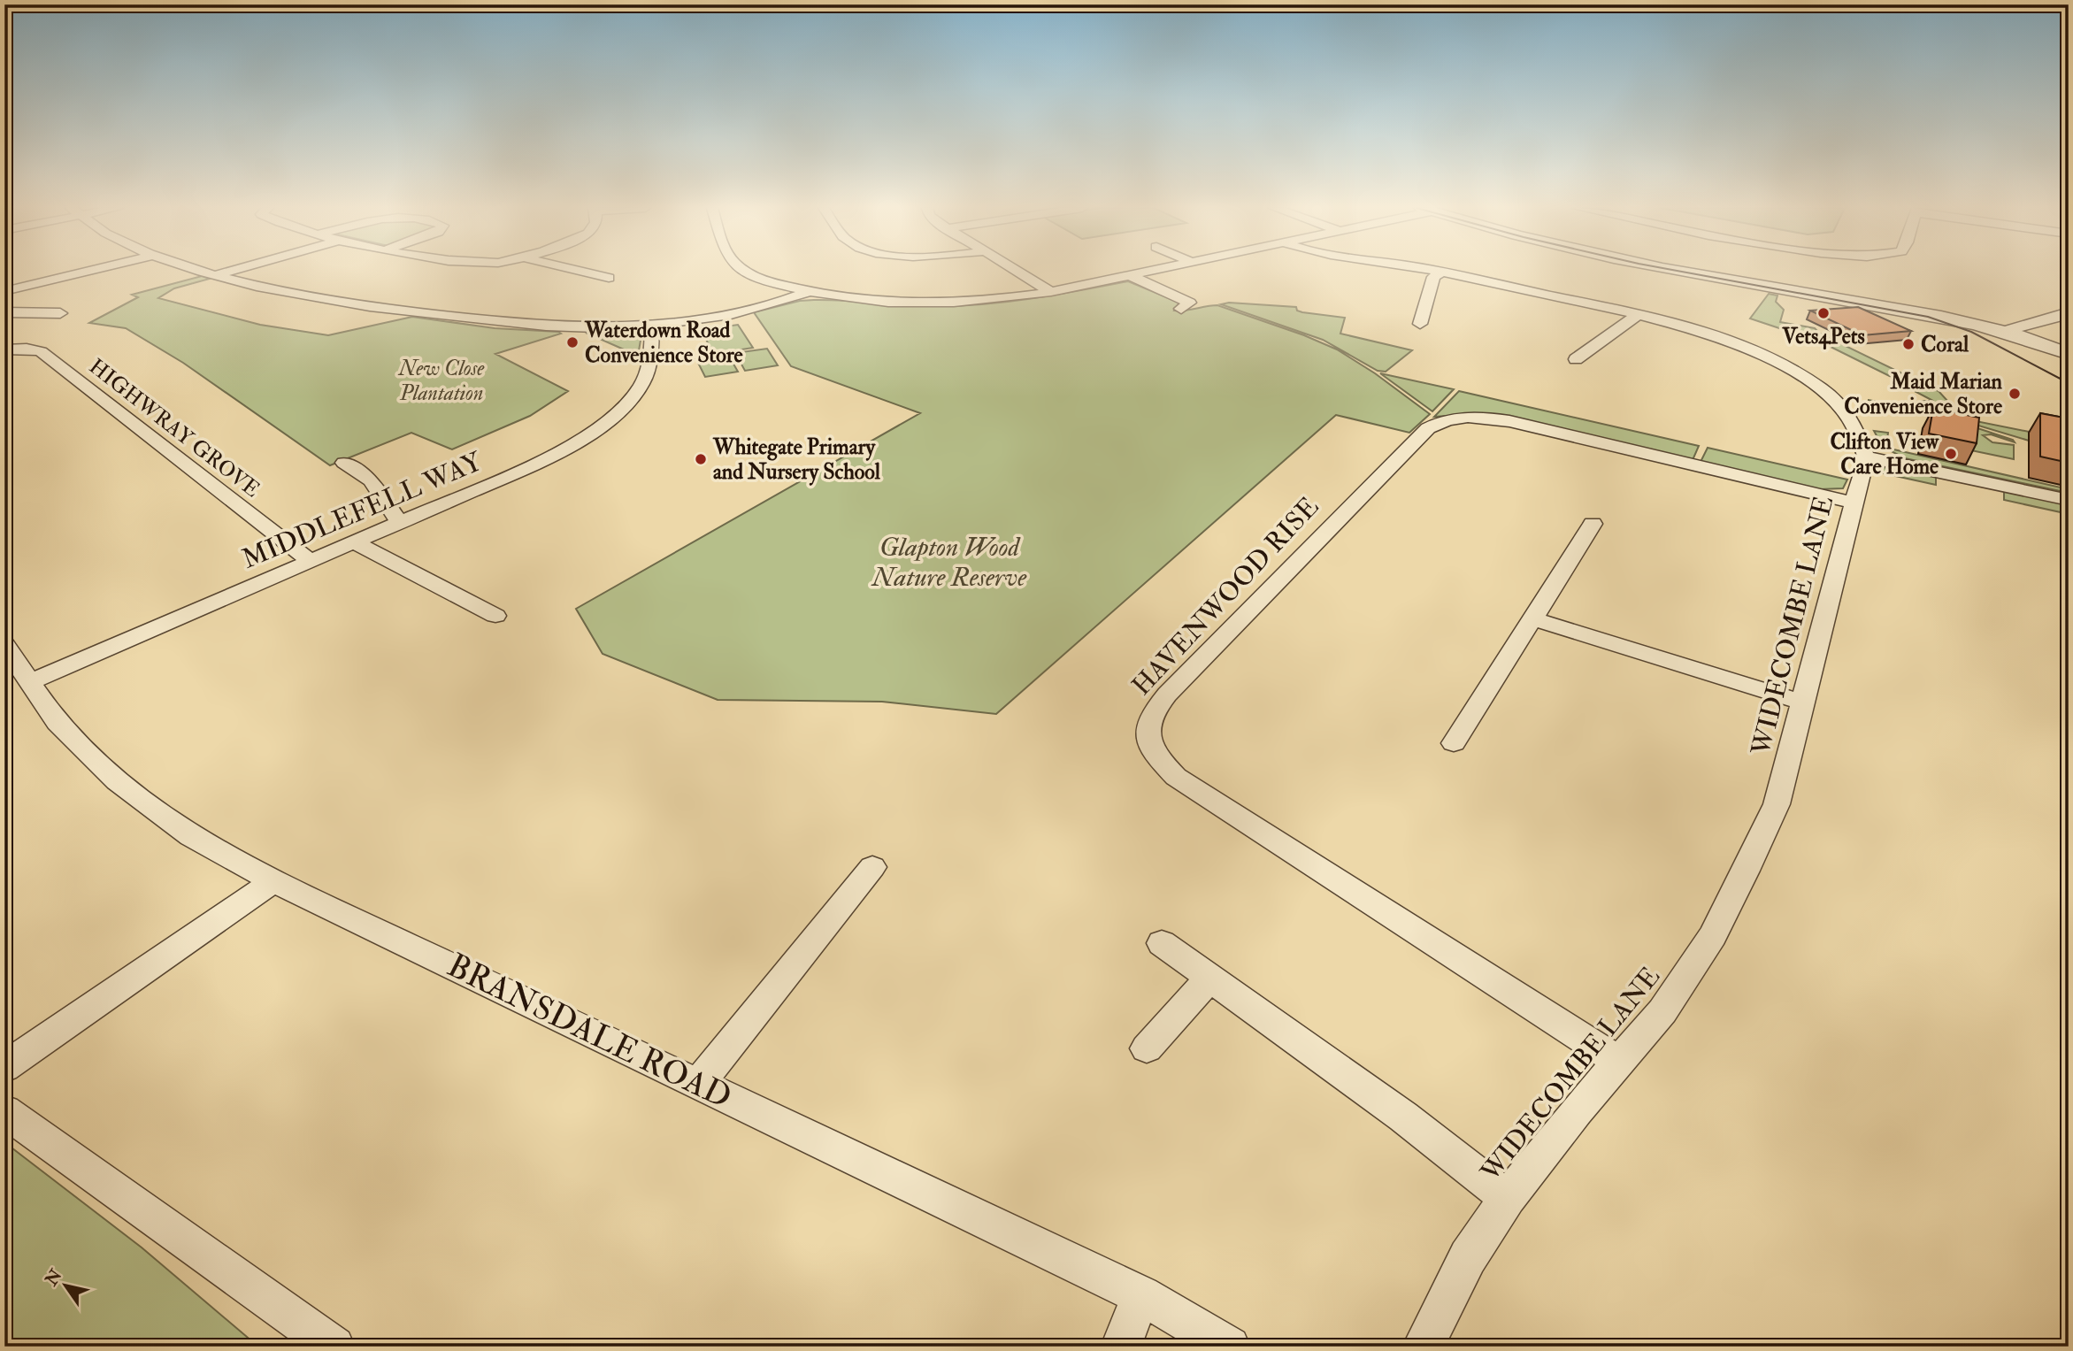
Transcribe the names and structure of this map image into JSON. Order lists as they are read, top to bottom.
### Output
{
  "streets": {
    "street": [
      "HIGHWRAY GROVE",
      "MIDDLEFELL WAY",
      "HAVENWOOD RISE",
      "WIDECOMBE LANE",
      "BRANSDALE ROAD"
    ]
  },
  "crossings": [
    ["HIGHWRAY GROVE", "MIDDLEFELL WAY"],
    ["MIDDLEFELL WAY", "BRANSDALE ROAD"],
    ["HAVENWOOD RISE", "WIDECOMBE LANE"]
  ],
  "parks": ["New Close Plantation", "Glapton Wood Nature Reserve"],
  "places": [
    "Vets4Pets",
    "Waterdown Road Convenience Store",
    "Coral",
    "Maid Marian Convenience Store",
    "Clifton View Care Home",
    "Whitegate Primary and Nursery School"
  ],
  "north": "top left"
}
